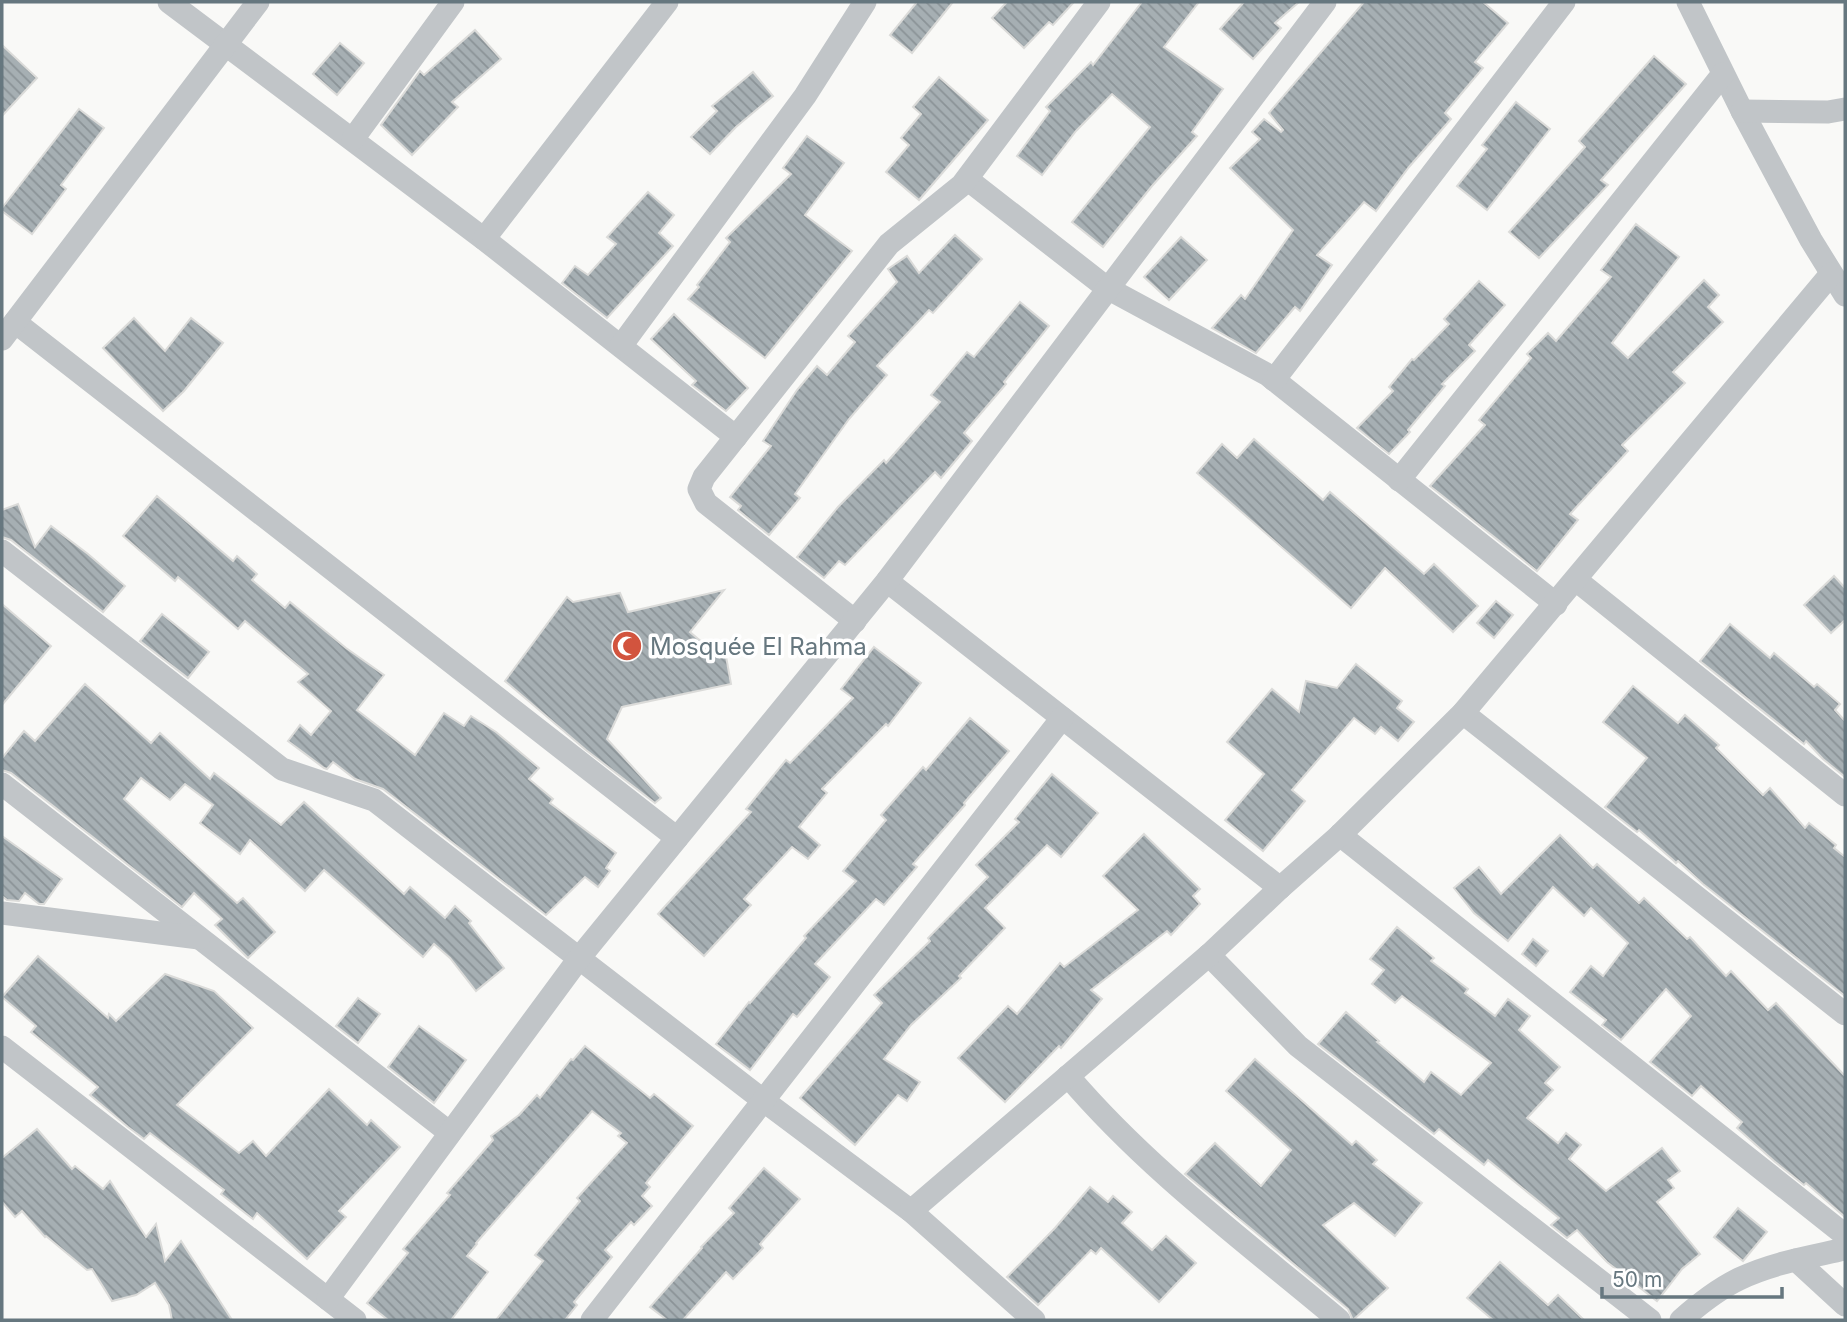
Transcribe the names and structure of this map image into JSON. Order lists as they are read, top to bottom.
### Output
{
  "places": {
    "mosque": ["Mosquée El Rahma"]
  },
  "scale_bar": "50 m"
}
